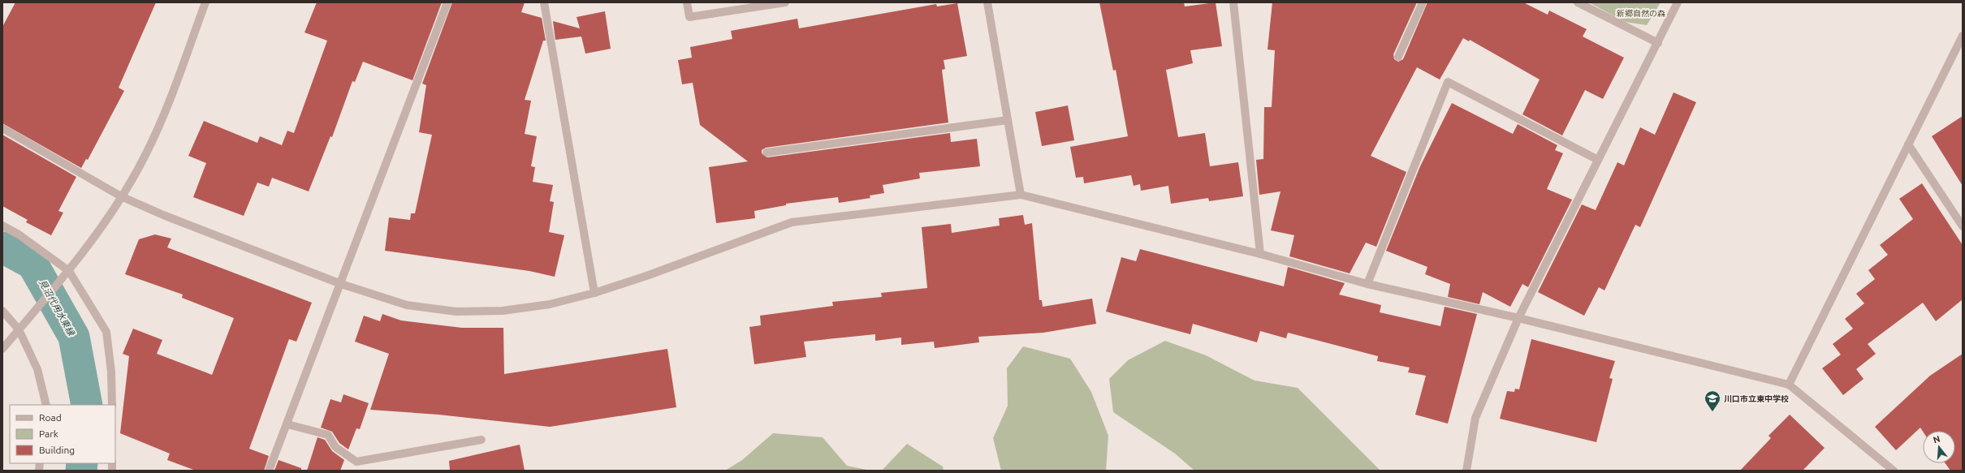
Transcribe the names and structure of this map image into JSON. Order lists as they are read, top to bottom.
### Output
{
  "water": ["見沼代用水東縁"],
  "parks": ["新郷自然の森"],
  "places": {
    "school or university": ["川口市立東中学校"]
  },
  "legend": ["Road", "Park", "Building"],
  "north": "top"
}
